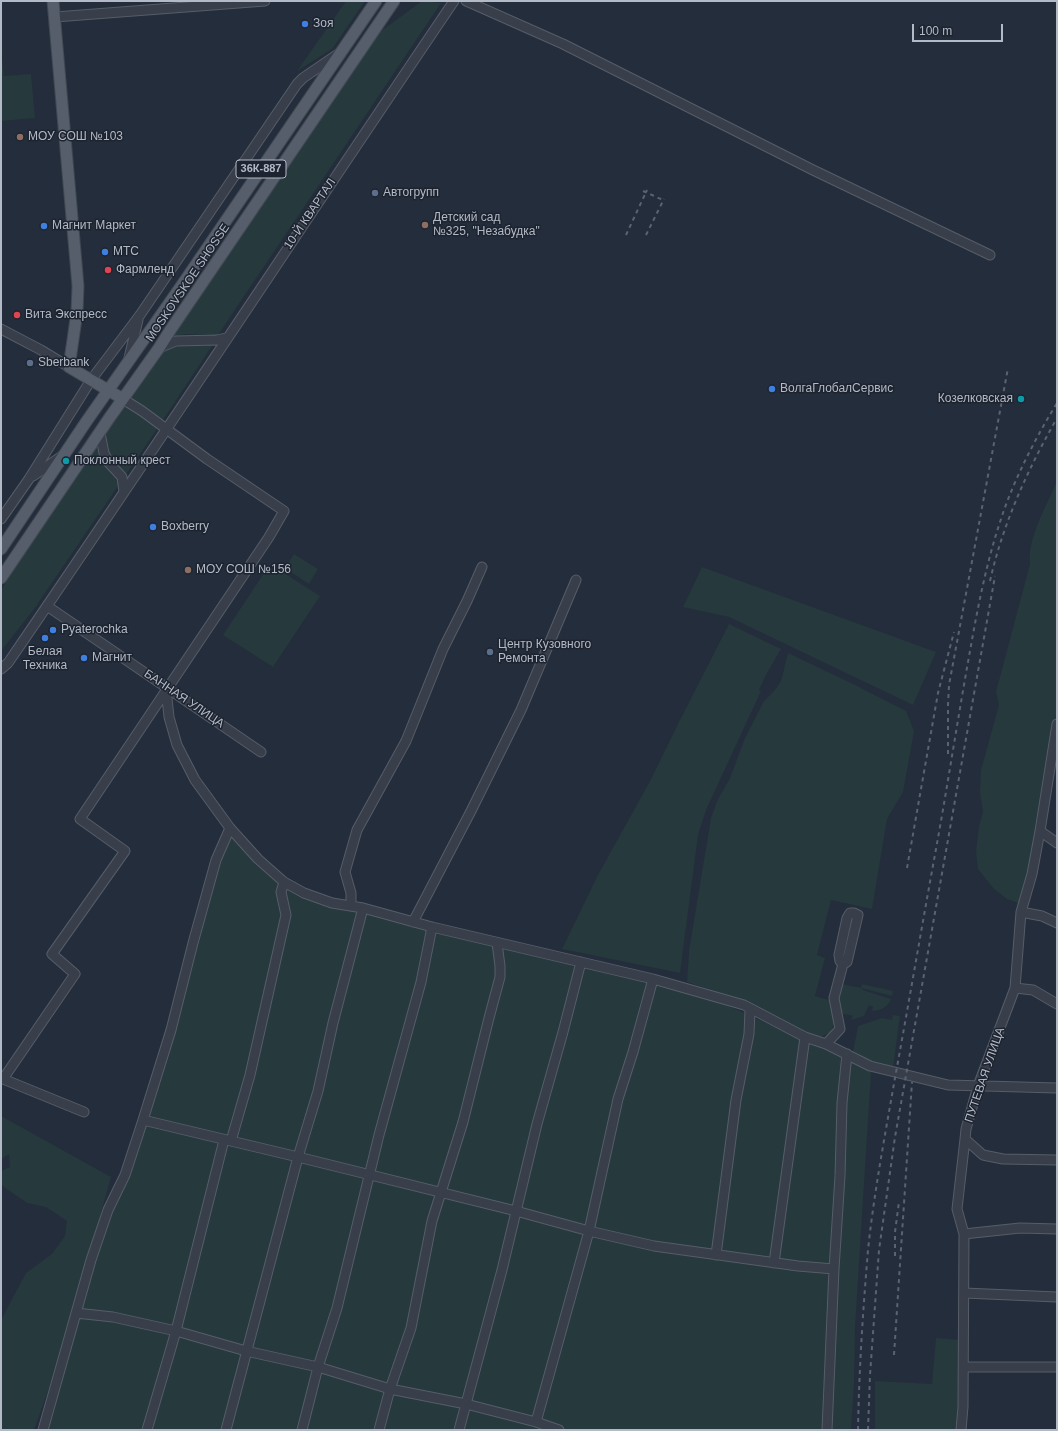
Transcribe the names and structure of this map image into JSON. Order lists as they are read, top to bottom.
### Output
{
  "streets": {
    "main road": ["36К-887", "MOSKOVSKOE SHOSSE"],
    "street": ["10-Й КВАРТАЛ", "БАННАЯ УЛИЦА", "ПУТЕВАЯ УЛИЦА"]
  },
  "crossings": [
    ["10-Й КВАРТАЛ", "БАННАЯ УЛИЦА"]
  ],
  "places": [
    "Зоя",
    "МОУ СОШ №103",
    "Автогрупп",
    "Детский сад №325, \"Незабудка\"",
    "Магнит Маркет",
    "МТС",
    "Фармленд",
    "Вита Экспресс",
    "Sberbank",
    "ВолгаГлобалСервис",
    "Козелковская",
    "Поклонный крест",
    "Boxberry",
    "МОУ СОШ №156",
    "Pyaterochka",
    "Белая Техника",
    "Центр Кузовного Ремонта",
    "Магнит"
  ],
  "scale_bar": "100 m"
}
